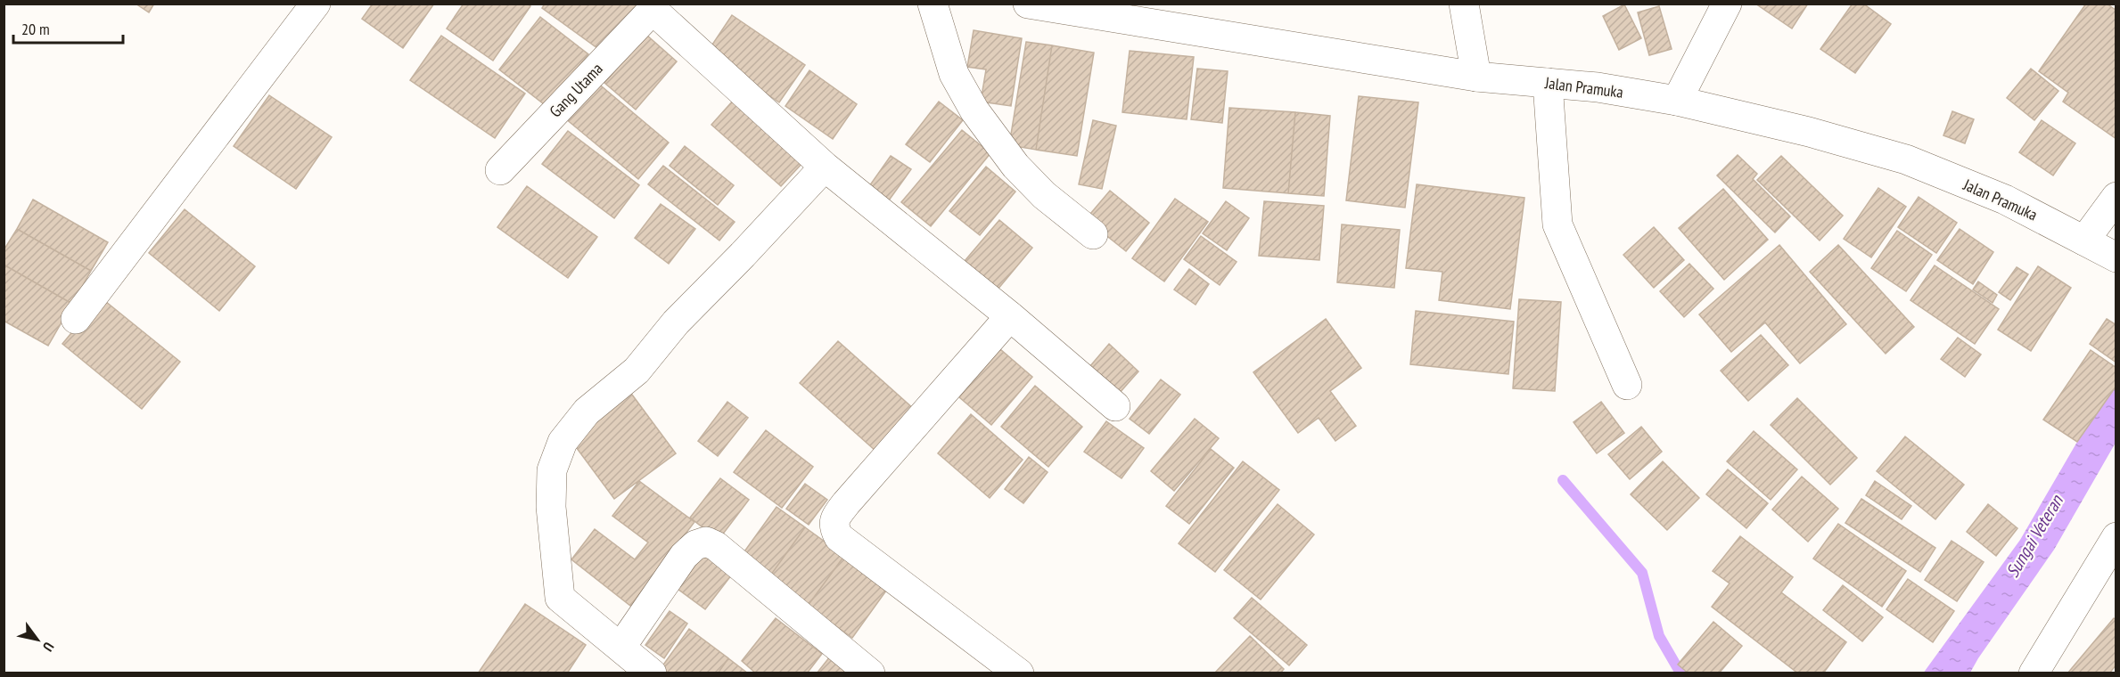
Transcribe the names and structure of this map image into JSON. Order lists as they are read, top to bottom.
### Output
{
  "streets": {
    "street": ["Jalan Pramuka", "Gang Utama"]
  },
  "water": ["Sungai Veteran"],
  "scale_bar": "20 m",
  "north": "bottom right"
}
